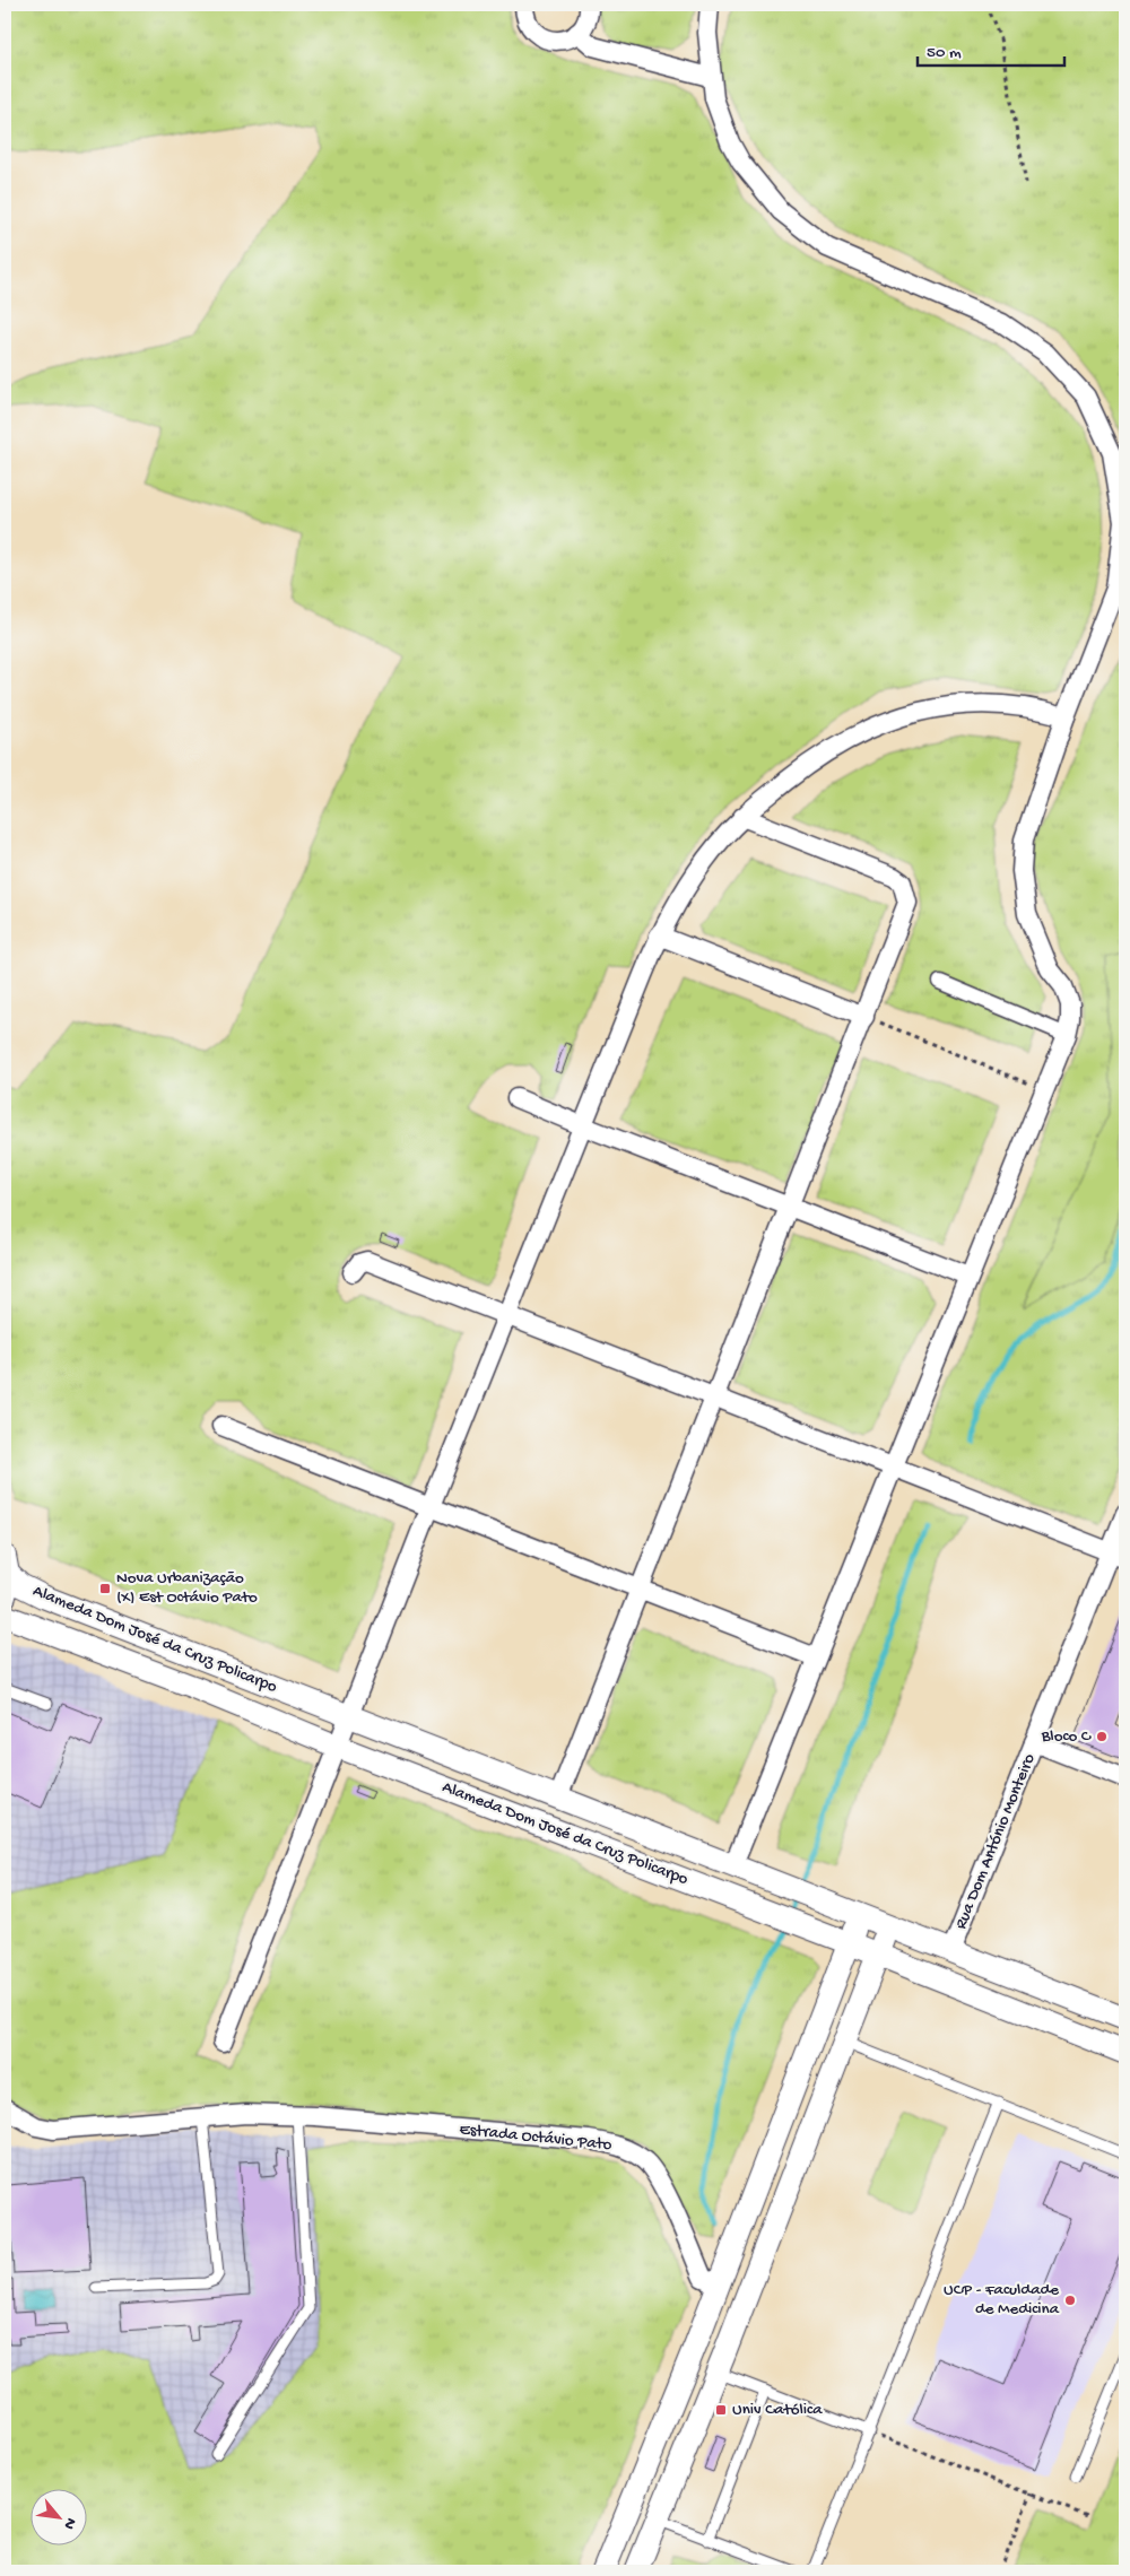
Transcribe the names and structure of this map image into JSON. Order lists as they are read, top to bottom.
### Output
{
  "streets": {
    "street": ["Alameda Dom José da Cruz Policarpo", "Rua Dom António Monteiro", "Estrada Octávio Pato"]
  },
  "crossings": [
    ["Alameda Dom José da Cruz Policarpo", "Rua Dom António Monteiro"]
  ],
  "places": {
    "transit": ["Nova Urbanização (X) Est Octávio Pato", "Univ Católica"],
    "other": ["Bloco C", "UCP - Faculdade de Medicina"]
  },
  "scale_bar": "50 m",
  "north": "bottom right"
}
